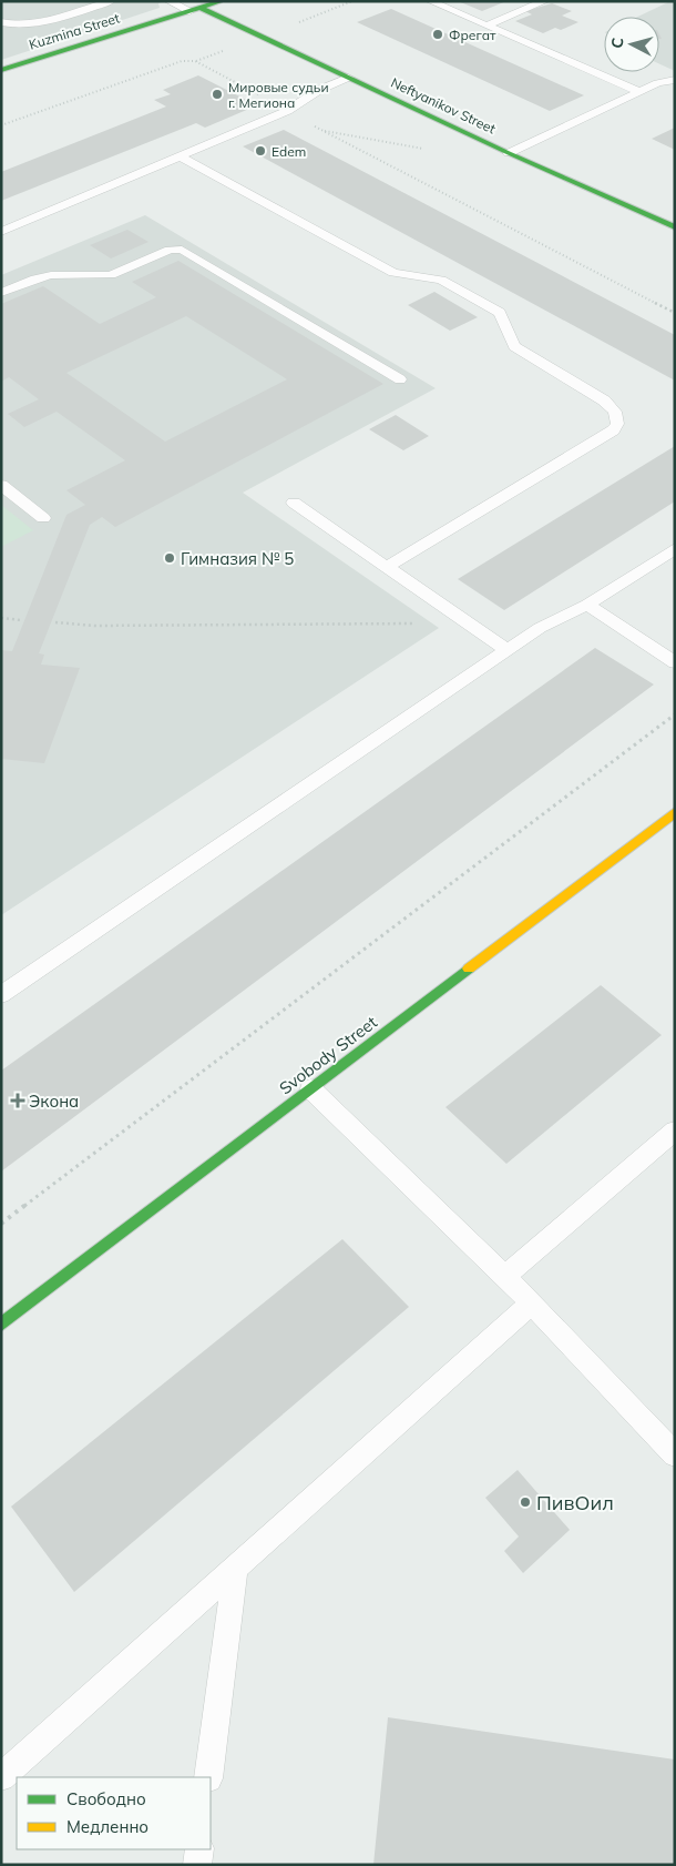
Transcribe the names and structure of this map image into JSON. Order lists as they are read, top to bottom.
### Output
{
  "streets": {
    "main road": ["Kuzmina Street", "Neftyanikov Street", "Svobody Street"]
  },
  "crossings": [
    ["Kuzmina Street", "Neftyanikov Street"]
  ],
  "places": {
    "other": [
      "Фрегат",
      "Мировые судьи г. Мегиона",
      "Edem",
      "Гимназия № 5",
      "ПивОил"
    ],
    "health": ["Экона"]
  },
  "legend": ["Свободно", "Медленно"],
  "north": "left"
}
